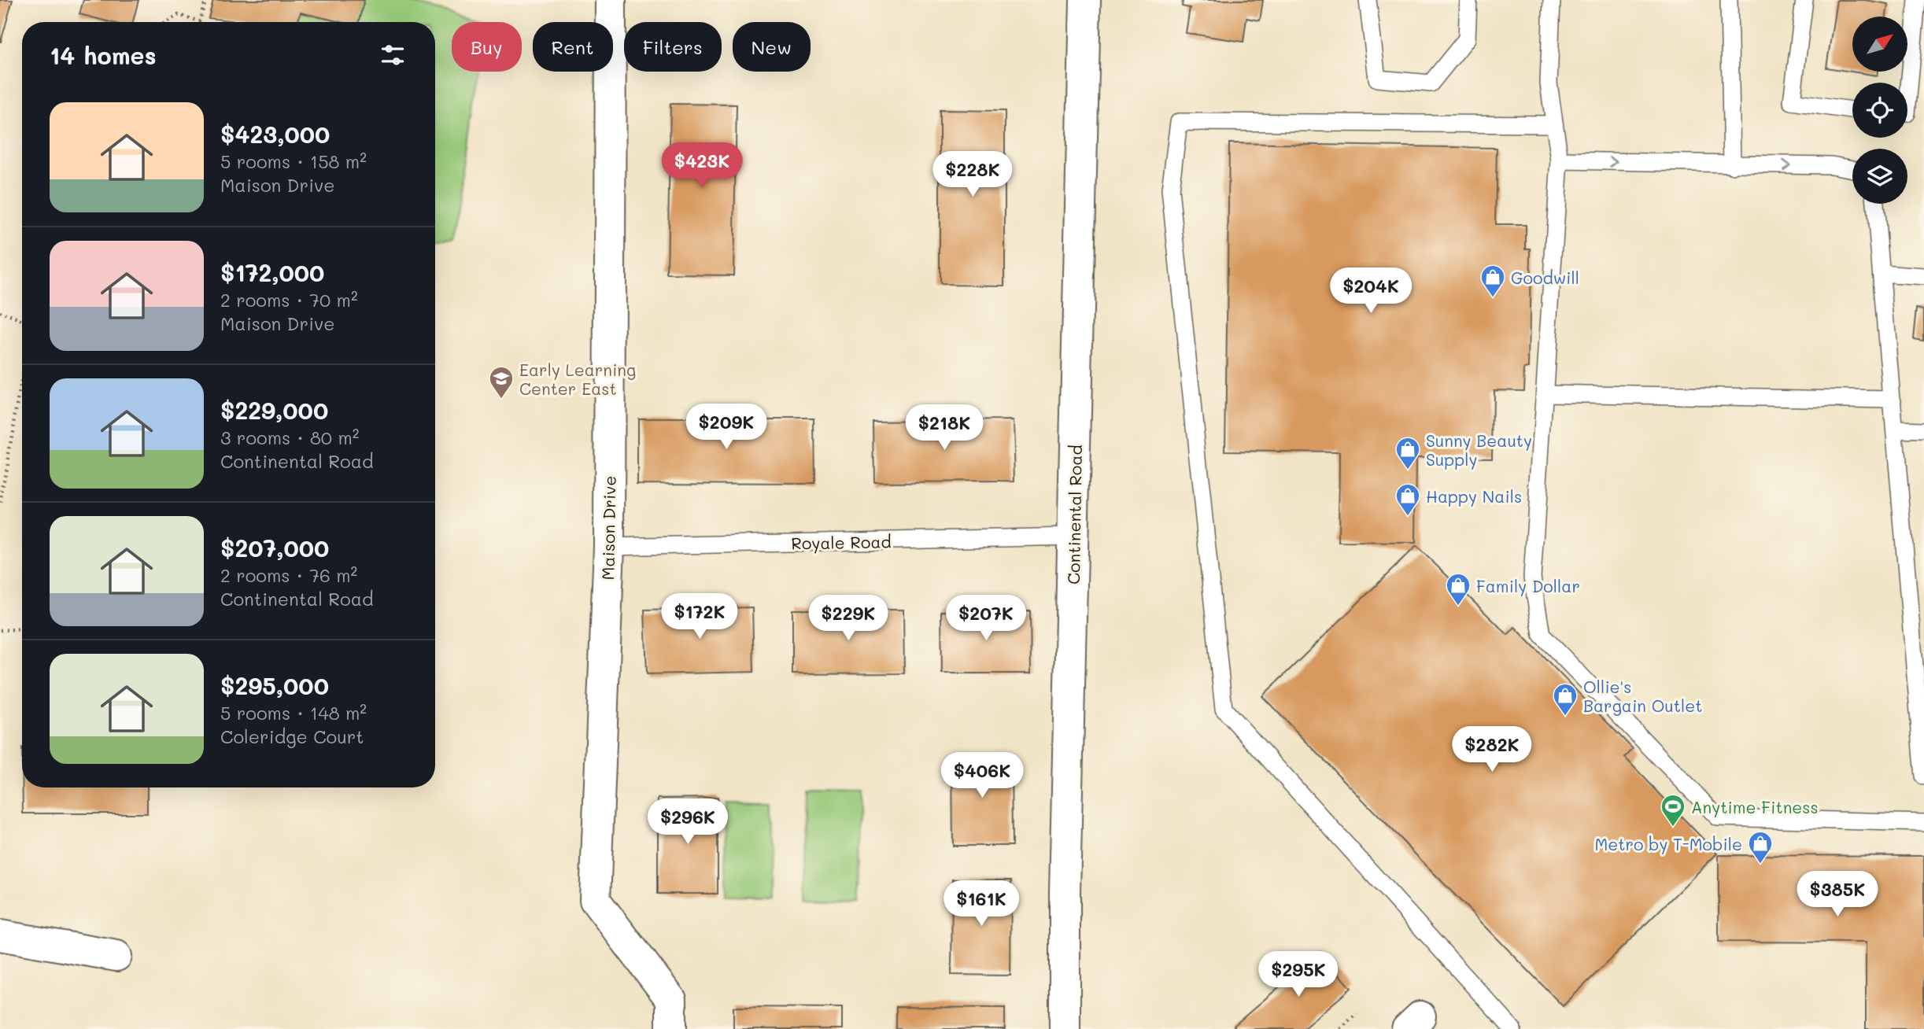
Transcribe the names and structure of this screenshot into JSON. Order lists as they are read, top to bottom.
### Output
{
  "streets": {
    "street": ["Continental Road", "Maison Drive"],
    "lane": ["Royale Road"]
  },
  "crossings": [
    ["Continental Road", "Royale Road"],
    ["Maison Drive", "Royale Road"]
  ],
  "places": {
    "shop": [
      "Goodwill",
      "Sunny Beauty Supply",
      "Happy Nails",
      "Family Dollar",
      "Ollie's Bargain Outlet",
      "Metro by T-Mobile"
    ],
    "school or university": ["Early Learning Center East"],
    "sports": ["Anytime Fitness"]
  },
  "north": "top right",
  "page": {
    "chip": [
      "Buy",
      "Rent",
      "Filters",
      "New"
    ],
    "heading": "14 homes",
    "list": [
      {
        "name": "$423,000",
        "note": "5 rooms · 158 m² · Maison Drive"
      },
      {
        "name": "$172,000",
        "note": "2 rooms · 70 m² · Maison Drive"
      },
      {
        "name": "$229,000",
        "note": "3 rooms · 80 m² · Continental Road"
      },
      {
        "name": "$207,000",
        "note": "2 rooms · 76 m² · Continental Road"
      },
      {
        "name": "$295,000",
        "note": "5 rooms · 148 m² · Coleridge Court"
      }
    ],
    "price": [
      "$423K",
      "$228K",
      "$204K",
      "$209K",
      "$218K",
      "$172K",
      "$229K",
      "$207K",
      "$282K",
      "$406K",
      "$296K",
      "$385K",
      "$161K",
      "$295K"
    ]
  }
}
